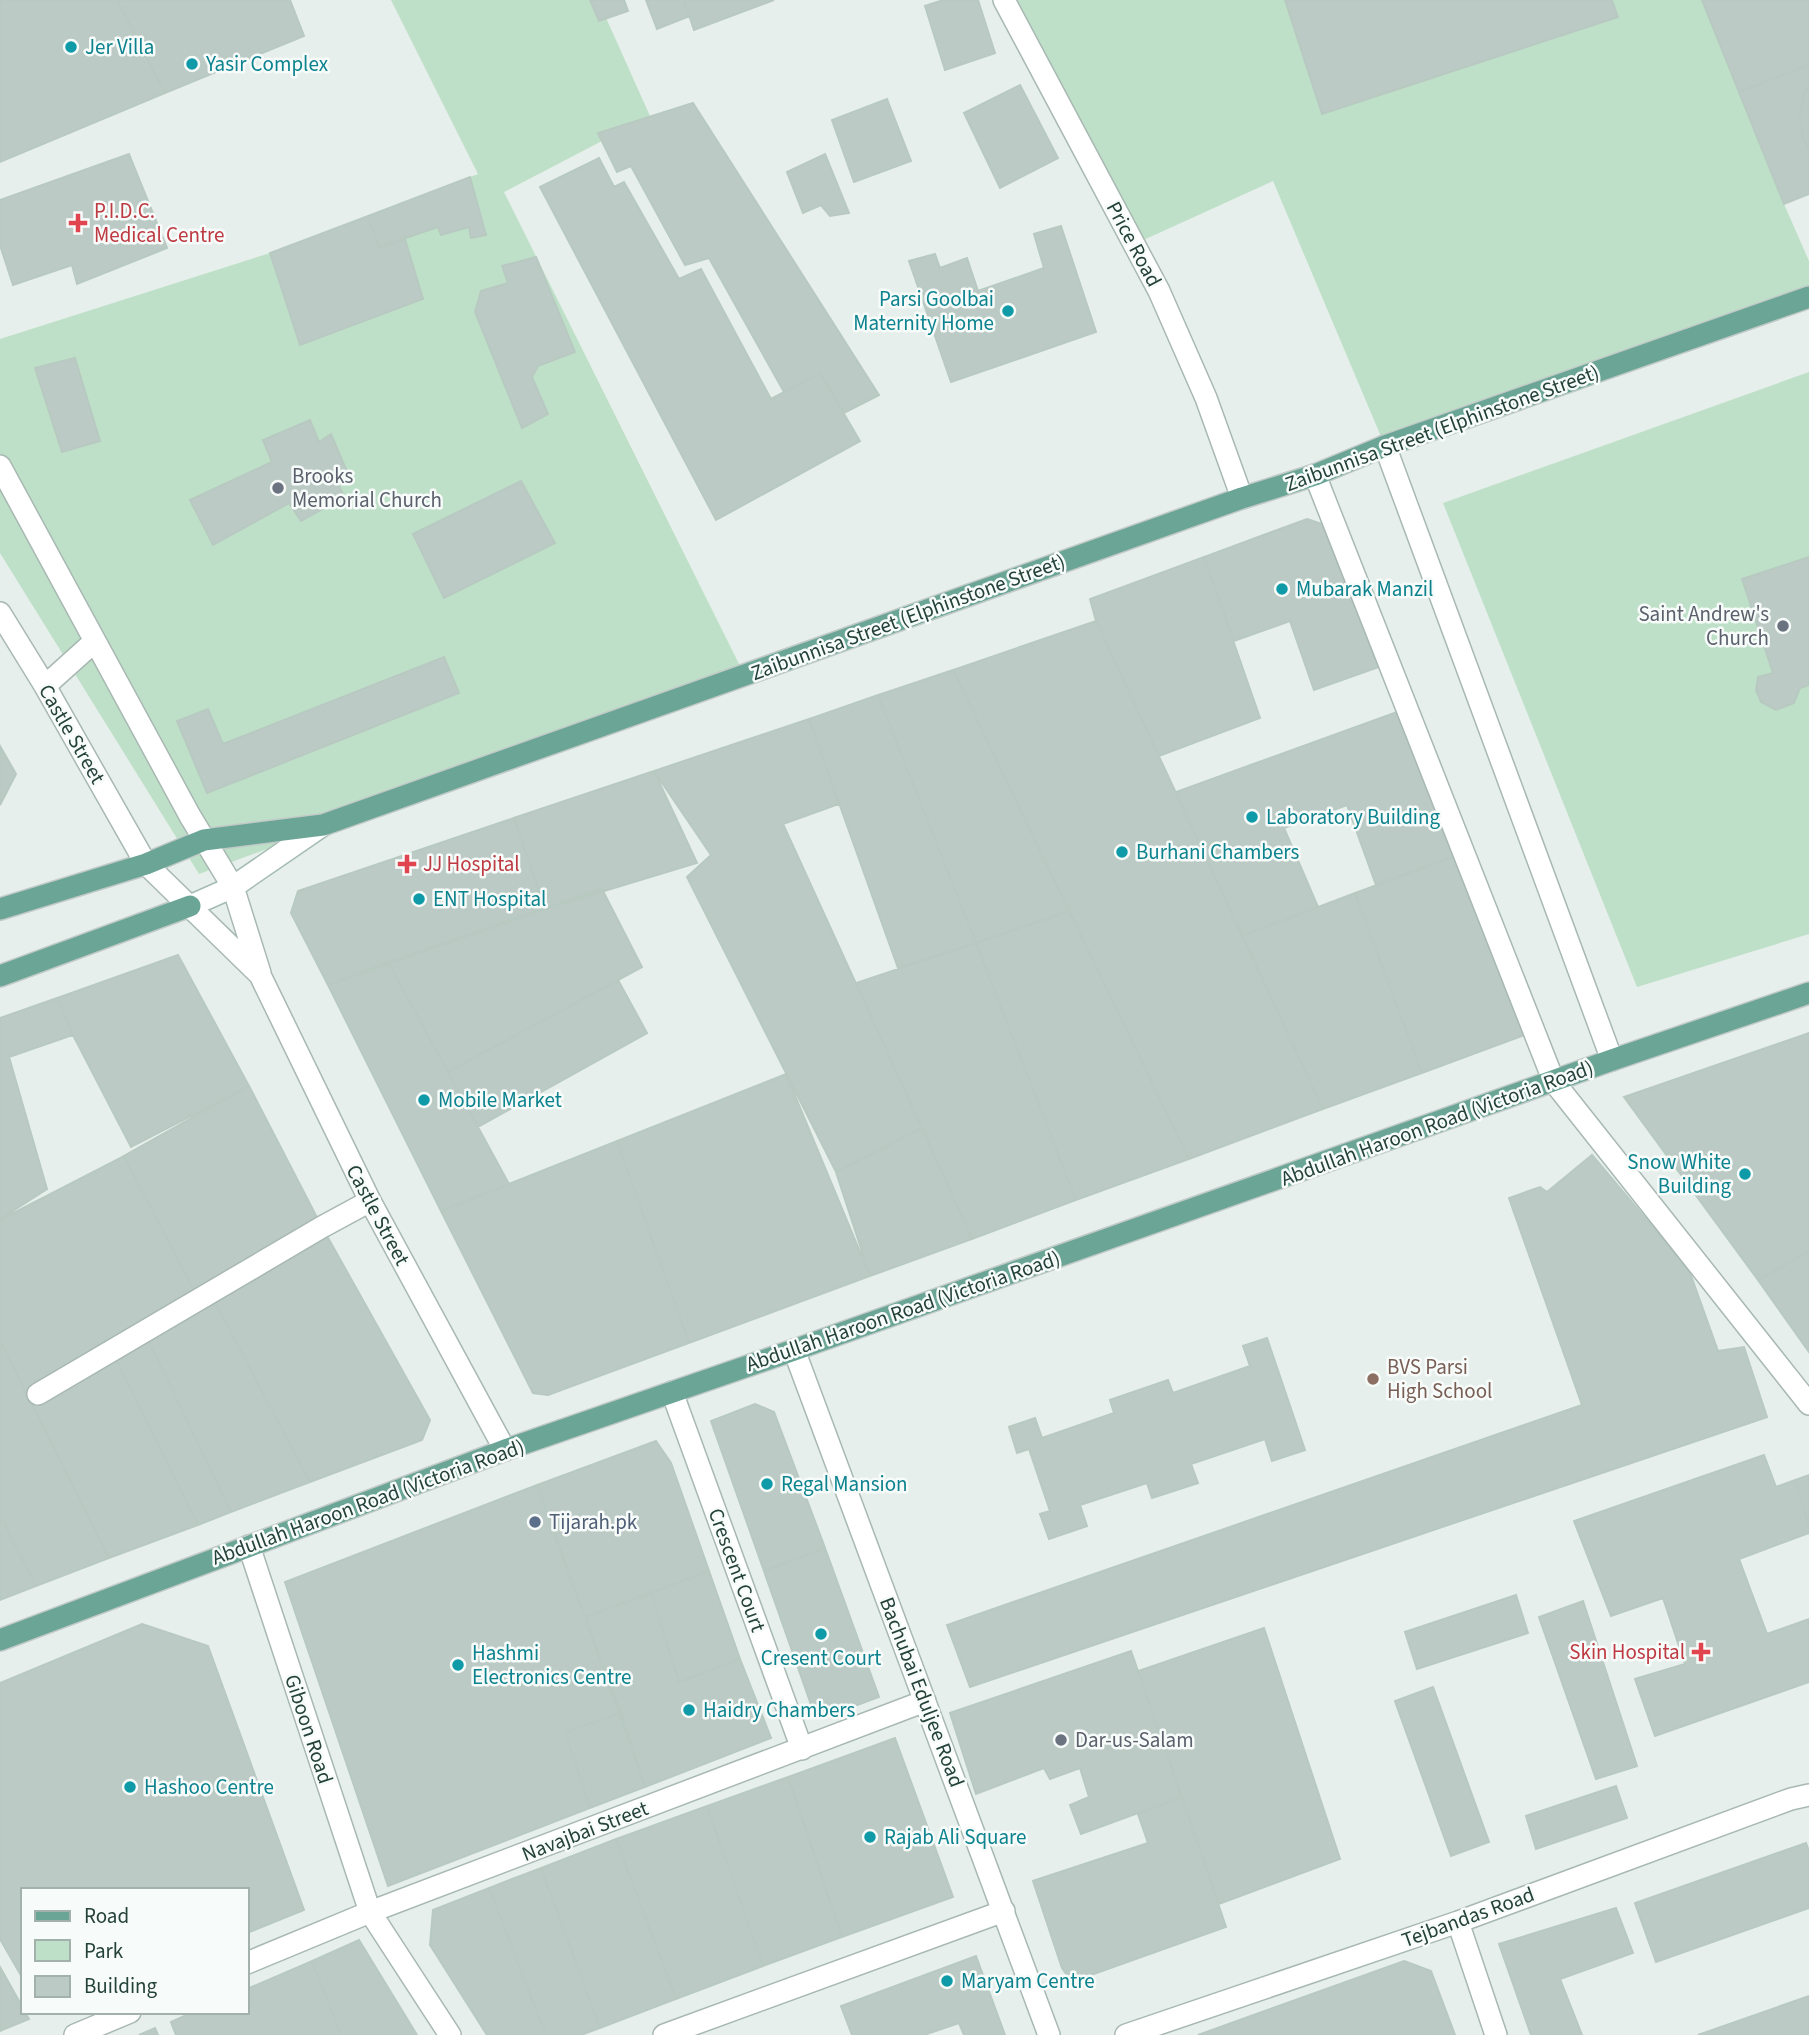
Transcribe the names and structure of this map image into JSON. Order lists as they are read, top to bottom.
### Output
{
  "streets": {
    "main road": ["Zaibunnisa Street (Elphinstone Street)", "Abdullah Haroon Road (Victoria Road)"],
    "street": [
      "Price Road",
      "Castle Street",
      "Crescent Court",
      "Bachubai Eduljee Road",
      "Giboon Road",
      "Navajbai Street",
      "Tejbandas Road"
    ]
  },
  "crossings": [
    ["Price Road", "Zaibunnisa Street (Elphinstone Street)"],
    ["Zaibunnisa Street (Elphinstone Street)", "Castle Street"],
    ["Castle Street", "Abdullah Haroon Road (Victoria Road)"],
    ["Abdullah Haroon Road (Victoria Road)", "Crescent Court"],
    ["Abdullah Haroon Road (Victoria Road)", "Bachubai Eduljee Road"],
    ["Abdullah Haroon Road (Victoria Road)", "Giboon Road"],
    ["Crescent Court", "Navajbai Street"],
    ["Bachubai Eduljee Road", "Navajbai Street"],
    ["Giboon Road", "Navajbai Street"]
  ],
  "places": {
    "other": [
      "Jer Villa",
      "Yasir Complex",
      "Parsi Goolbai Maternity Home",
      "Brooks Memorial Church",
      "Mubarak Manzil",
      "Saint Andrew's Church",
      "Laboratory Building",
      "Burhani Chambers",
      "ENT Hospital",
      "Mobile Market",
      "Snow White Building",
      "BVS Parsi High School",
      "Regal Mansion",
      "Tijarah.pk",
      "Cresent Court",
      "Hashmi Electronics Centre",
      "Haidry Chambers",
      "Dar-us-Salam",
      "Hashoo Centre",
      "Rajab Ali Square",
      "Maryam Centre"
    ],
    "health": ["P.I.D.C. Medical Centre", "JJ Hospital", "Skin Hospital"]
  },
  "legend": ["Road", "Park", "Building"]
}
